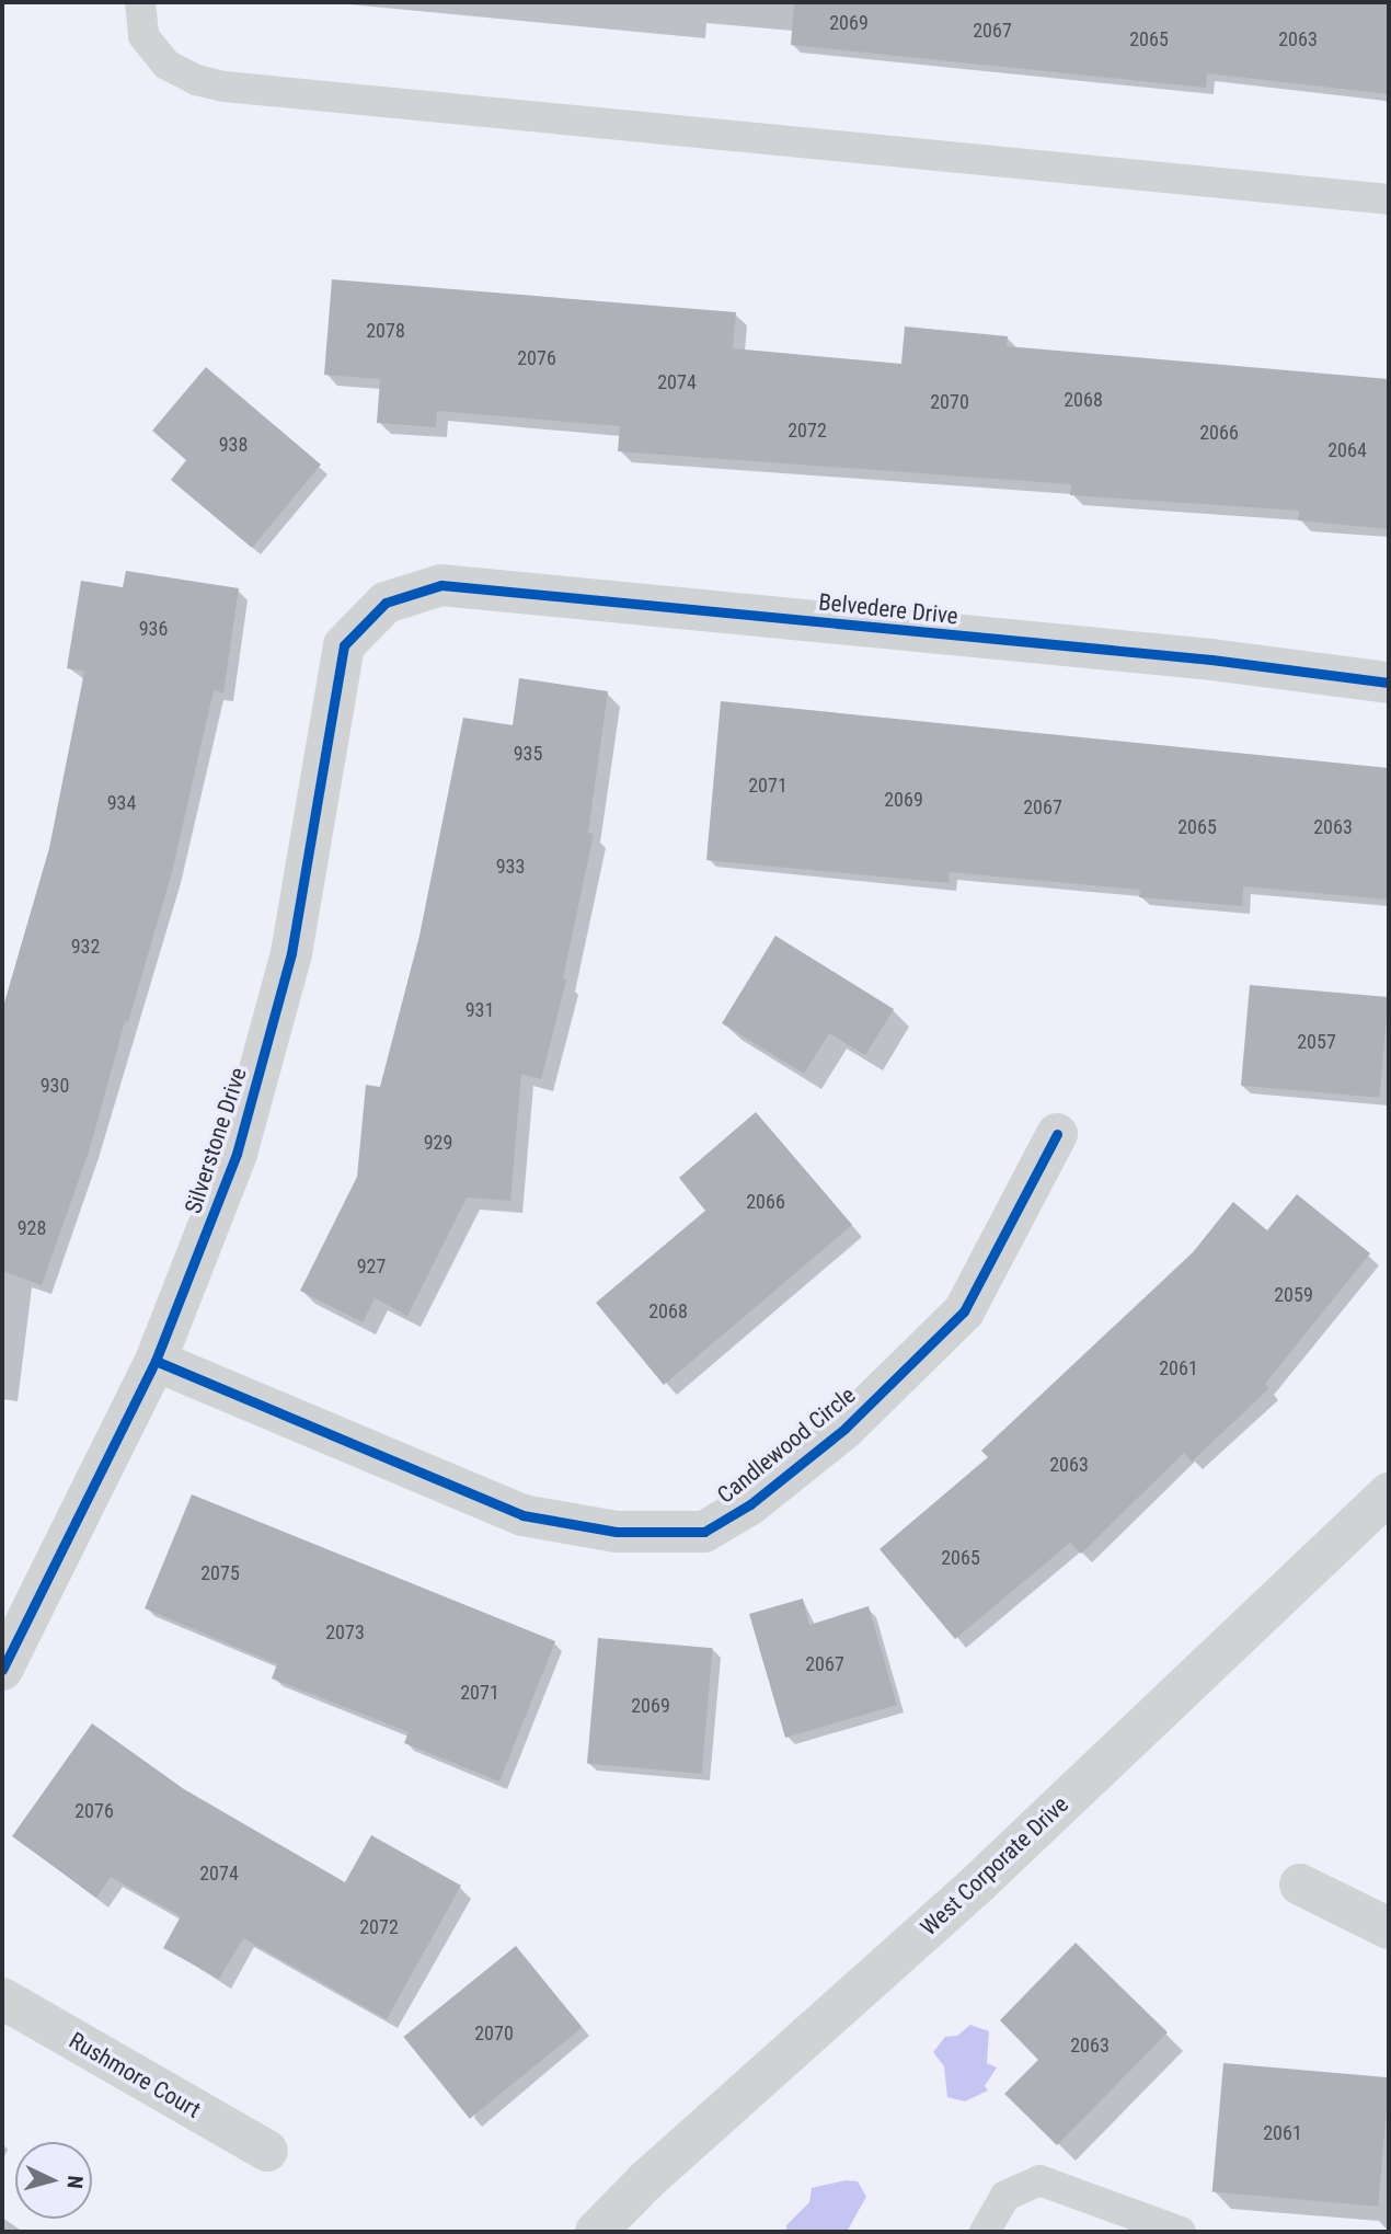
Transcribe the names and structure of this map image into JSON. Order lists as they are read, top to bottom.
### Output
{
  "streets": {
    "street": [
      "Belvedere Drive",
      "Silverstone Drive",
      "Candlewood Circle",
      "West Corporate Drive",
      "Rushmore Court"
    ]
  },
  "crossings": [
    ["Belvedere Drive", "Silverstone Drive"],
    ["Silverstone Drive", "Candlewood Circle"]
  ],
  "house_numbers": [
    "2069",
    "2067",
    "2065",
    "2063",
    "2078",
    "2076",
    "2074",
    "2068",
    "2070",
    "2072",
    "2066",
    "938",
    "2064",
    "936",
    "935",
    "2071",
    "2069",
    "934",
    "2067",
    "2065",
    "2063",
    "933",
    "932",
    "931",
    "2057",
    "930",
    "929",
    "2066",
    "928",
    "927",
    "2059",
    "2068",
    "2061",
    "2063",
    "2065",
    "2075",
    "2073",
    "2067",
    "2071",
    "2069",
    "2076",
    "2074",
    "2072",
    "2070",
    "2063",
    "2061"
  ],
  "north": "right"
}
